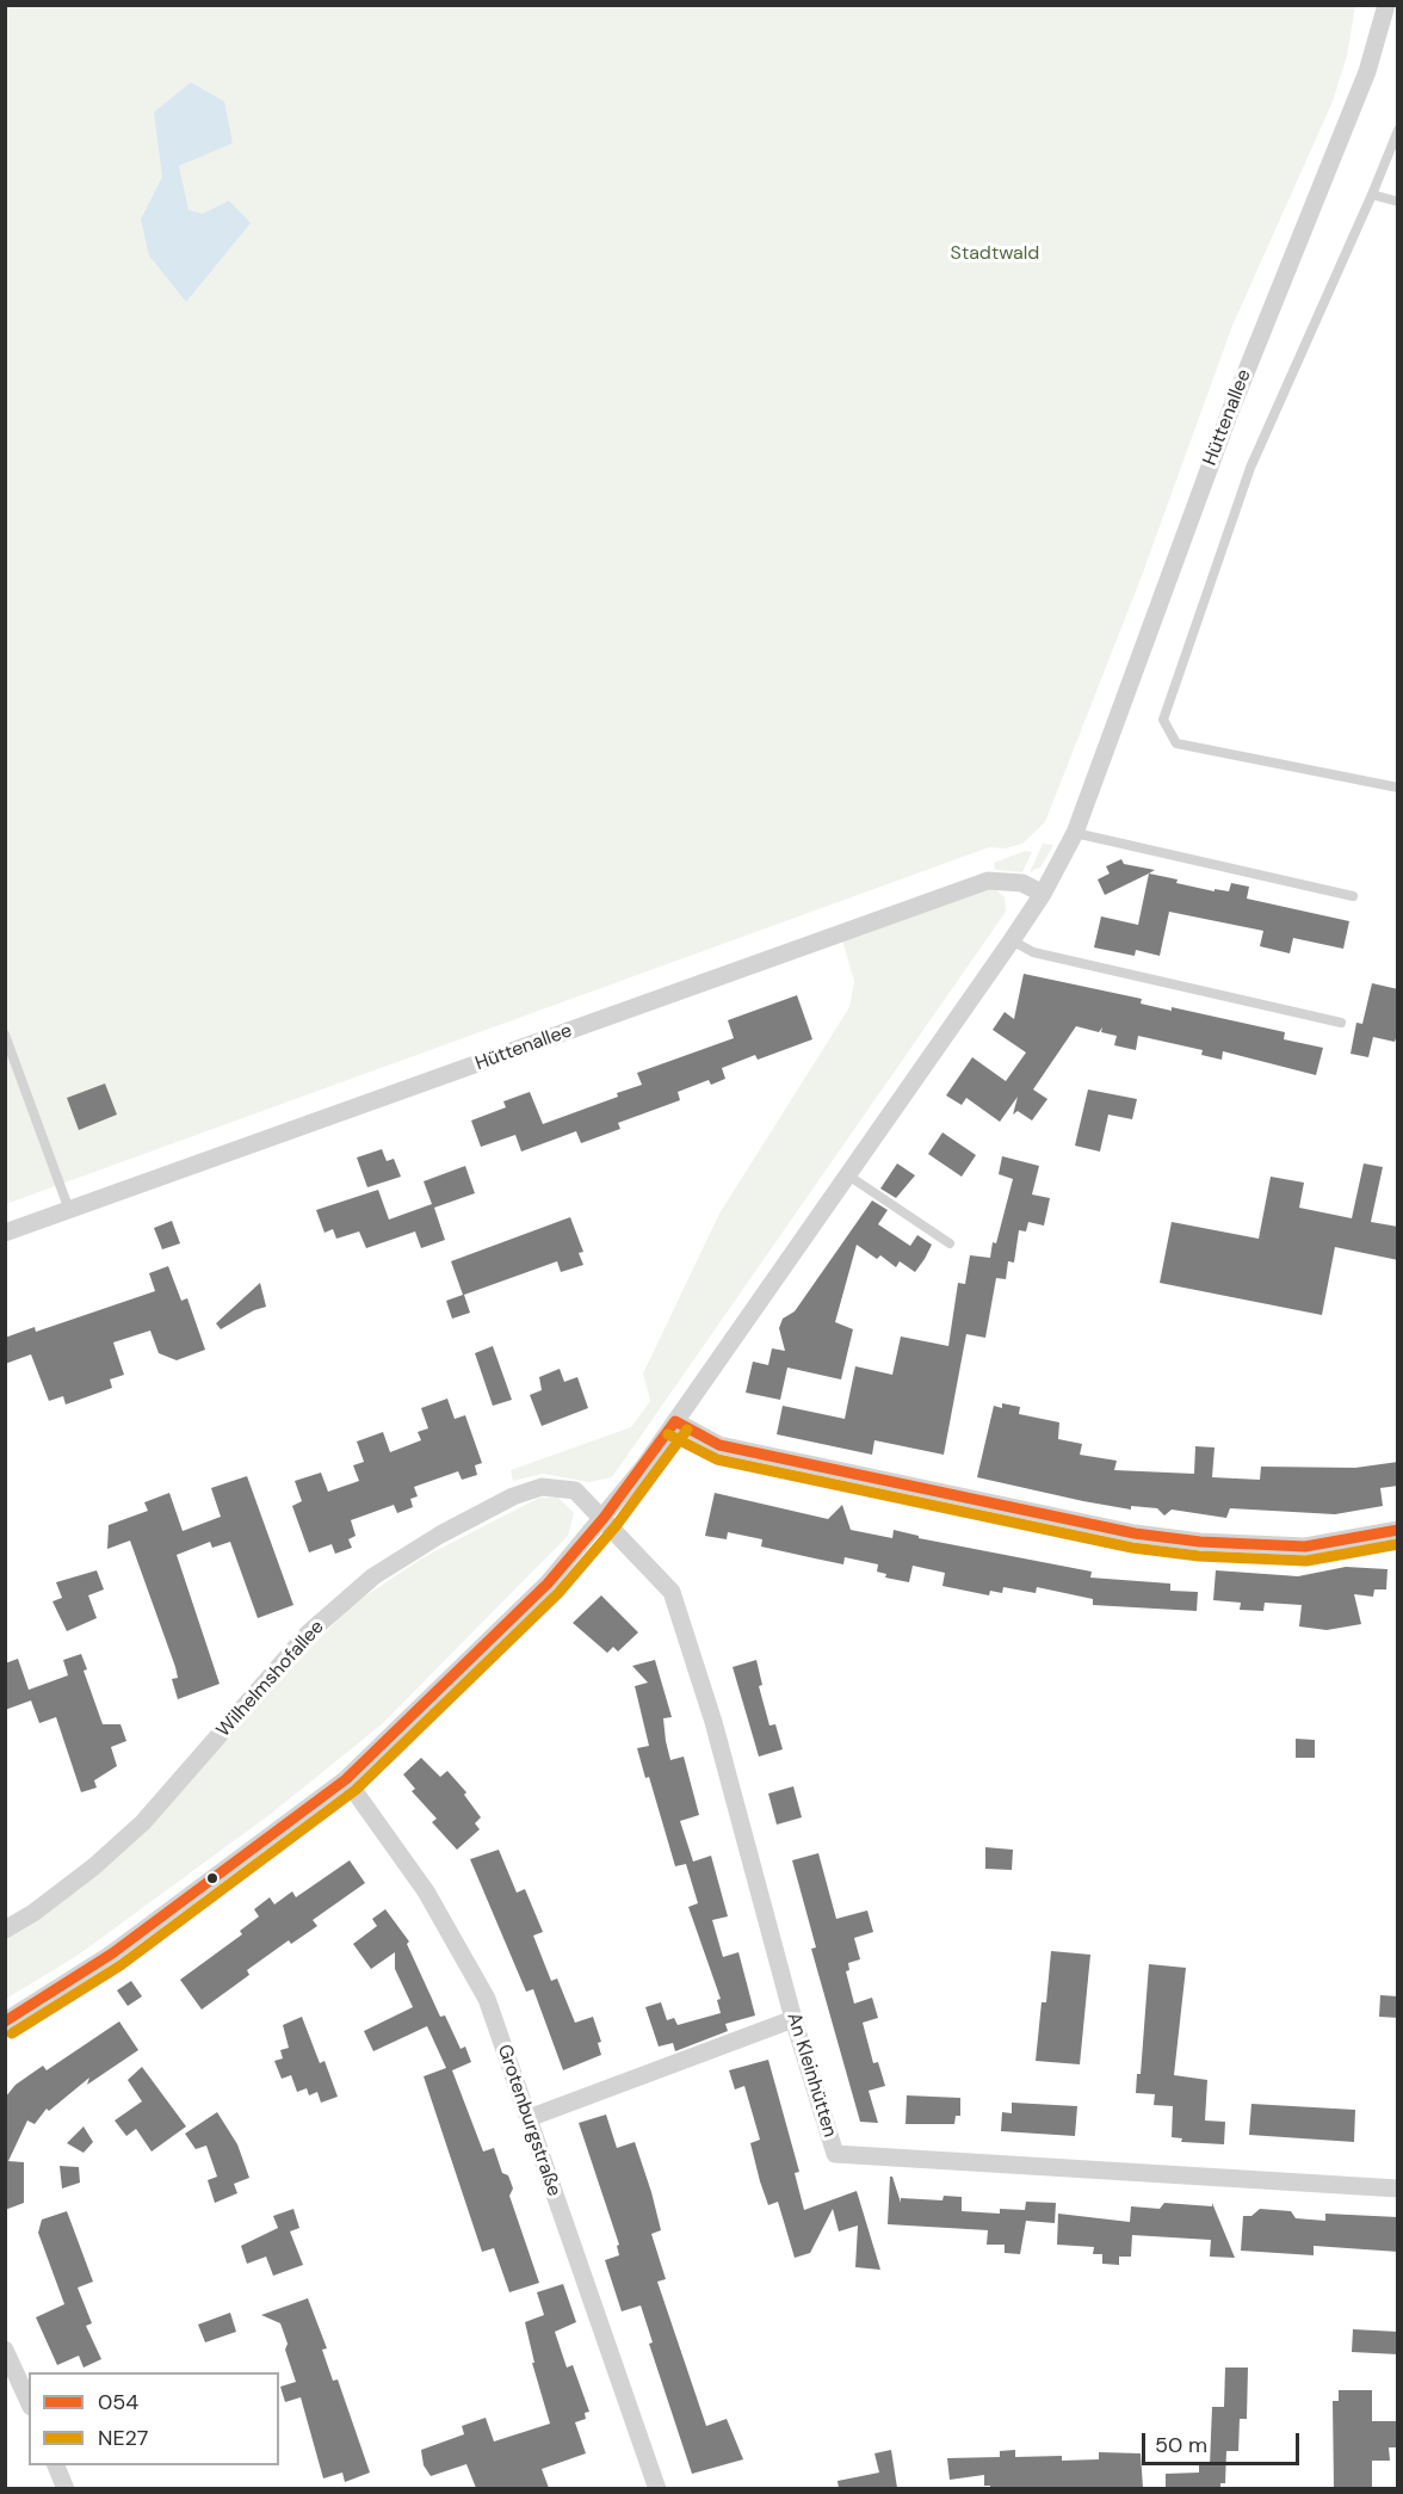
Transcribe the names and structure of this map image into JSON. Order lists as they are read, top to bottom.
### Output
{
  "streets": {
    "street": [
      "Hüttenallee",
      "Wilhelmshofallee",
      "An Kleinhütten",
      "Grotenburgstraße"
    ]
  },
  "crossings": [
    ["Wilhelmshofallee", "An Kleinhütten"]
  ],
  "parks": ["Stadtwald"],
  "lines": ["transit line 054", "transit line NE27"],
  "legend": ["054", "NE27"],
  "scale_bar": "50 m"
}
